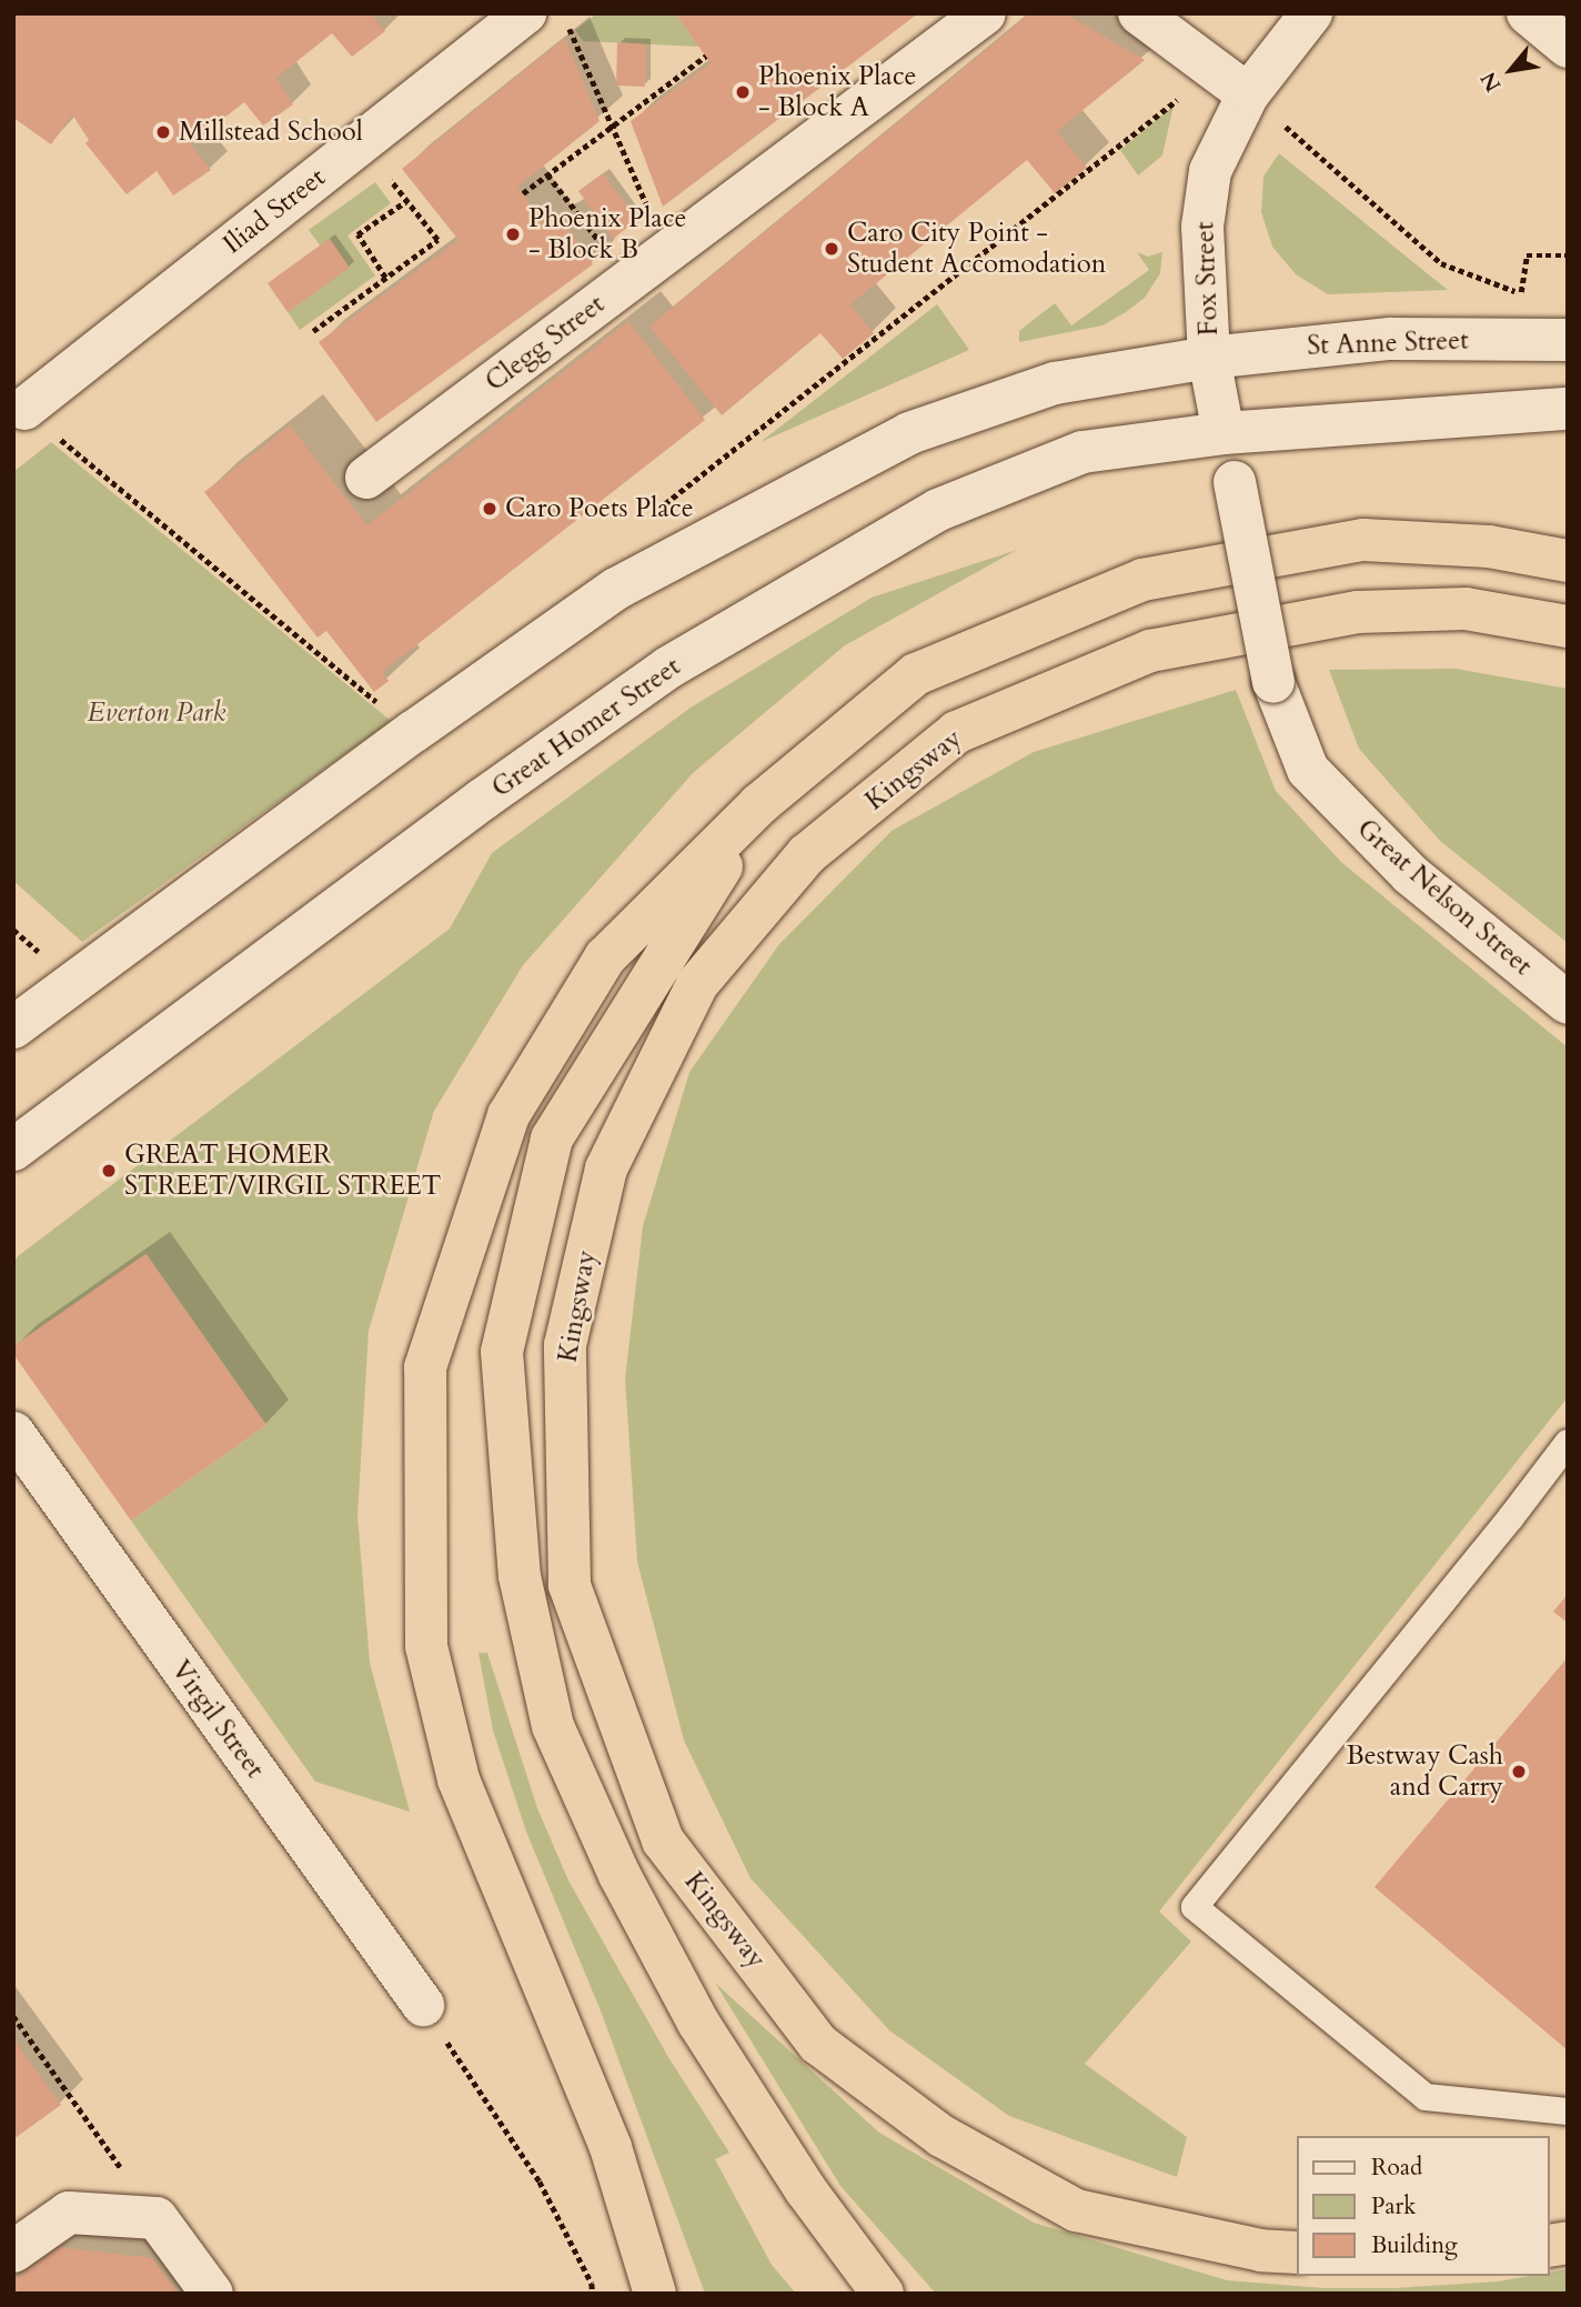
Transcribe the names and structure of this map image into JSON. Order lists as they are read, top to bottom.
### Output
{
  "streets": {
    "highway": ["Kingsway"],
    "street": [
      "Iliad Street",
      "Fox Street",
      "Clegg Street",
      "St Anne Street",
      "Great Homer Street",
      "Great Nelson Street",
      "Virgil Street"
    ]
  },
  "crossings": [
    ["Fox Street", "St Anne Street"],
    ["Fox Street", "Great Homer Street"],
    ["Fox Street", "Great Nelson Street"],
    ["Great Homer Street", "Great Nelson Street"]
  ],
  "parks": ["Everton Park"],
  "places": [
    "Phoenix Place - Block A",
    "Millstead School",
    "Phoenix Place - Block B",
    "Caro City Point - Student Accomodation",
    "Caro Poets Place",
    "GREAT HOMER STREET/VIRGIL STREET",
    "Bestway Cash and Carry"
  ],
  "legend": ["Road", "Park", "Building"],
  "north": "bottom left"
}
